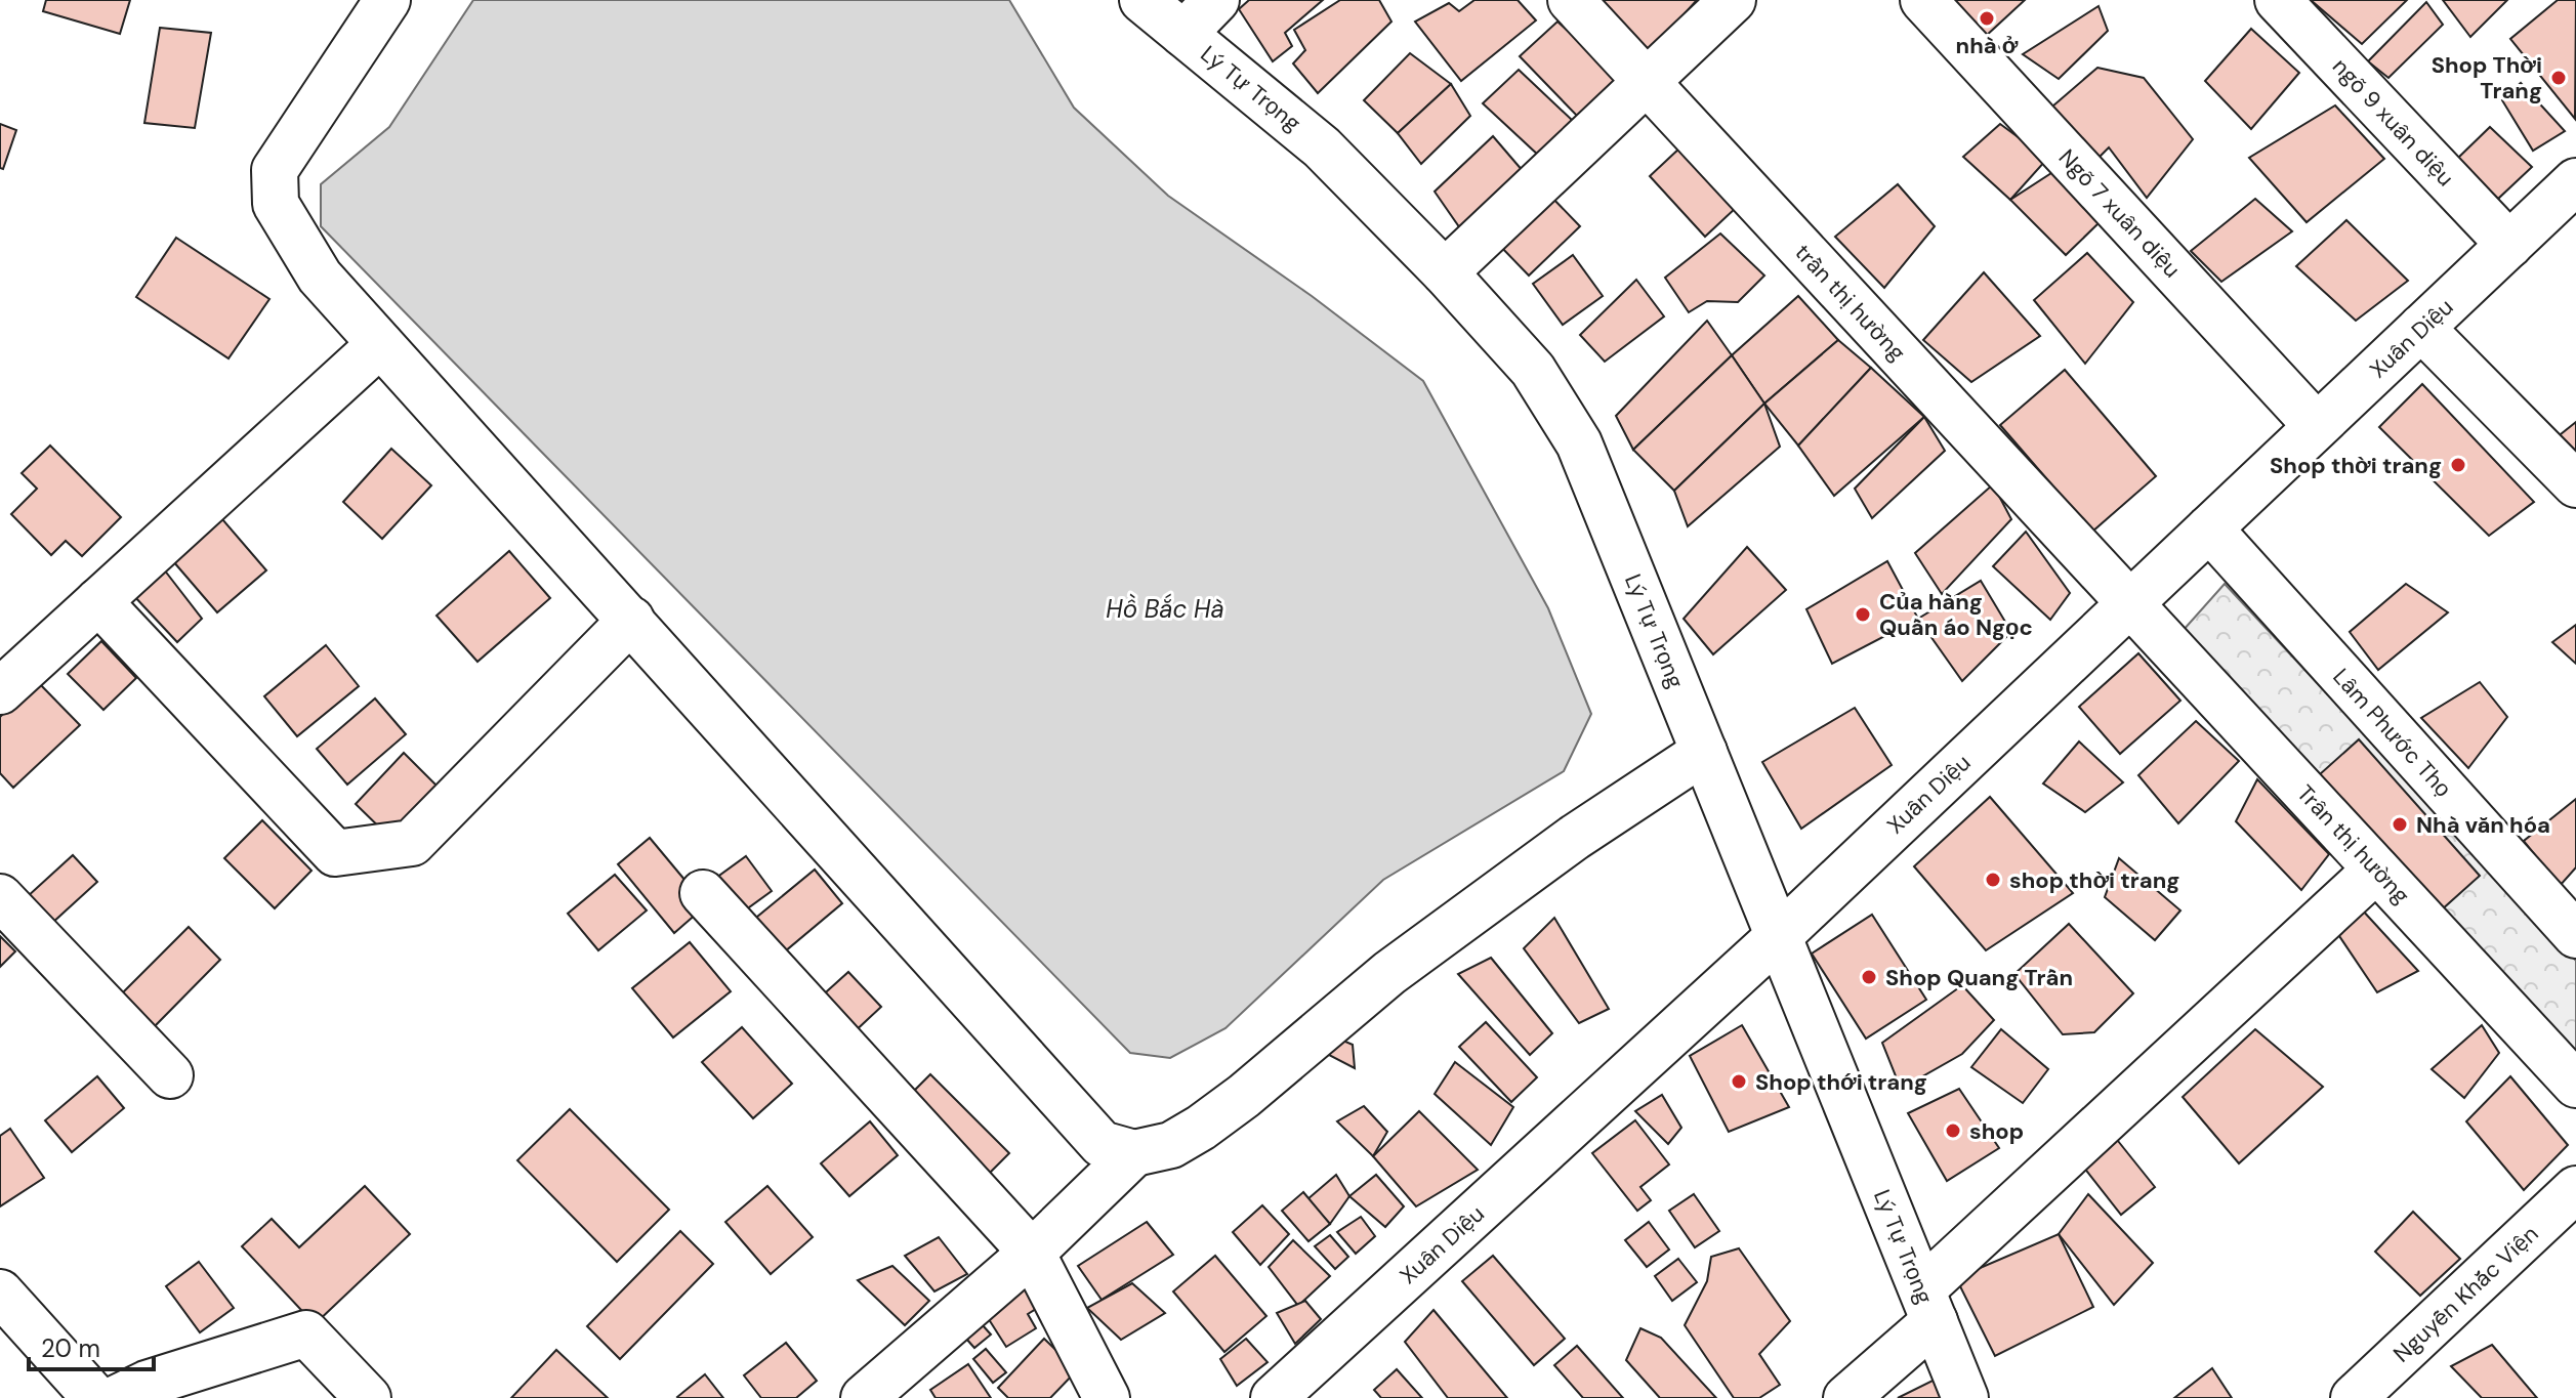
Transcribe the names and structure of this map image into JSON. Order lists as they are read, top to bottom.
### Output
{
  "streets": {
    "street": [
      "Lý Tự Trọng",
      "ngõ 9 xuân diệu",
      "Ngõ 7 xuân diệu",
      "trần thị hường",
      "Xuân Diệu",
      "Lâm Phước Thọ",
      "Trân thị hường",
      "Nguyễn Khắc Viện"
    ]
  },
  "crossings": [
    ["Lý Tự Trọng", "Xuân Diệu"],
    ["ngõ 9 xuân diệu", "Xuân Diệu"],
    ["Ngõ 7 xuân diệu", "Xuân Diệu"],
    ["trần thị hường", "Xuân Diệu"],
    ["trần thị hường", "Trân thị hường"],
    ["Xuân Diệu", "Lâm Phước Thọ"],
    ["Xuân Diệu", "Trân thị hường"]
  ],
  "water": ["Hồ Bắc Hà"],
  "places": [
    "nhà ở",
    "Shop Thời Trang",
    "Shop thời trang",
    "Của hàng Quần áo Ngọc",
    "Nhà văn hóa",
    "shop thời trang",
    "Shop Quang Trần",
    "Shop thới trang",
    "shop"
  ],
  "scale_bar": "20 m"
}
